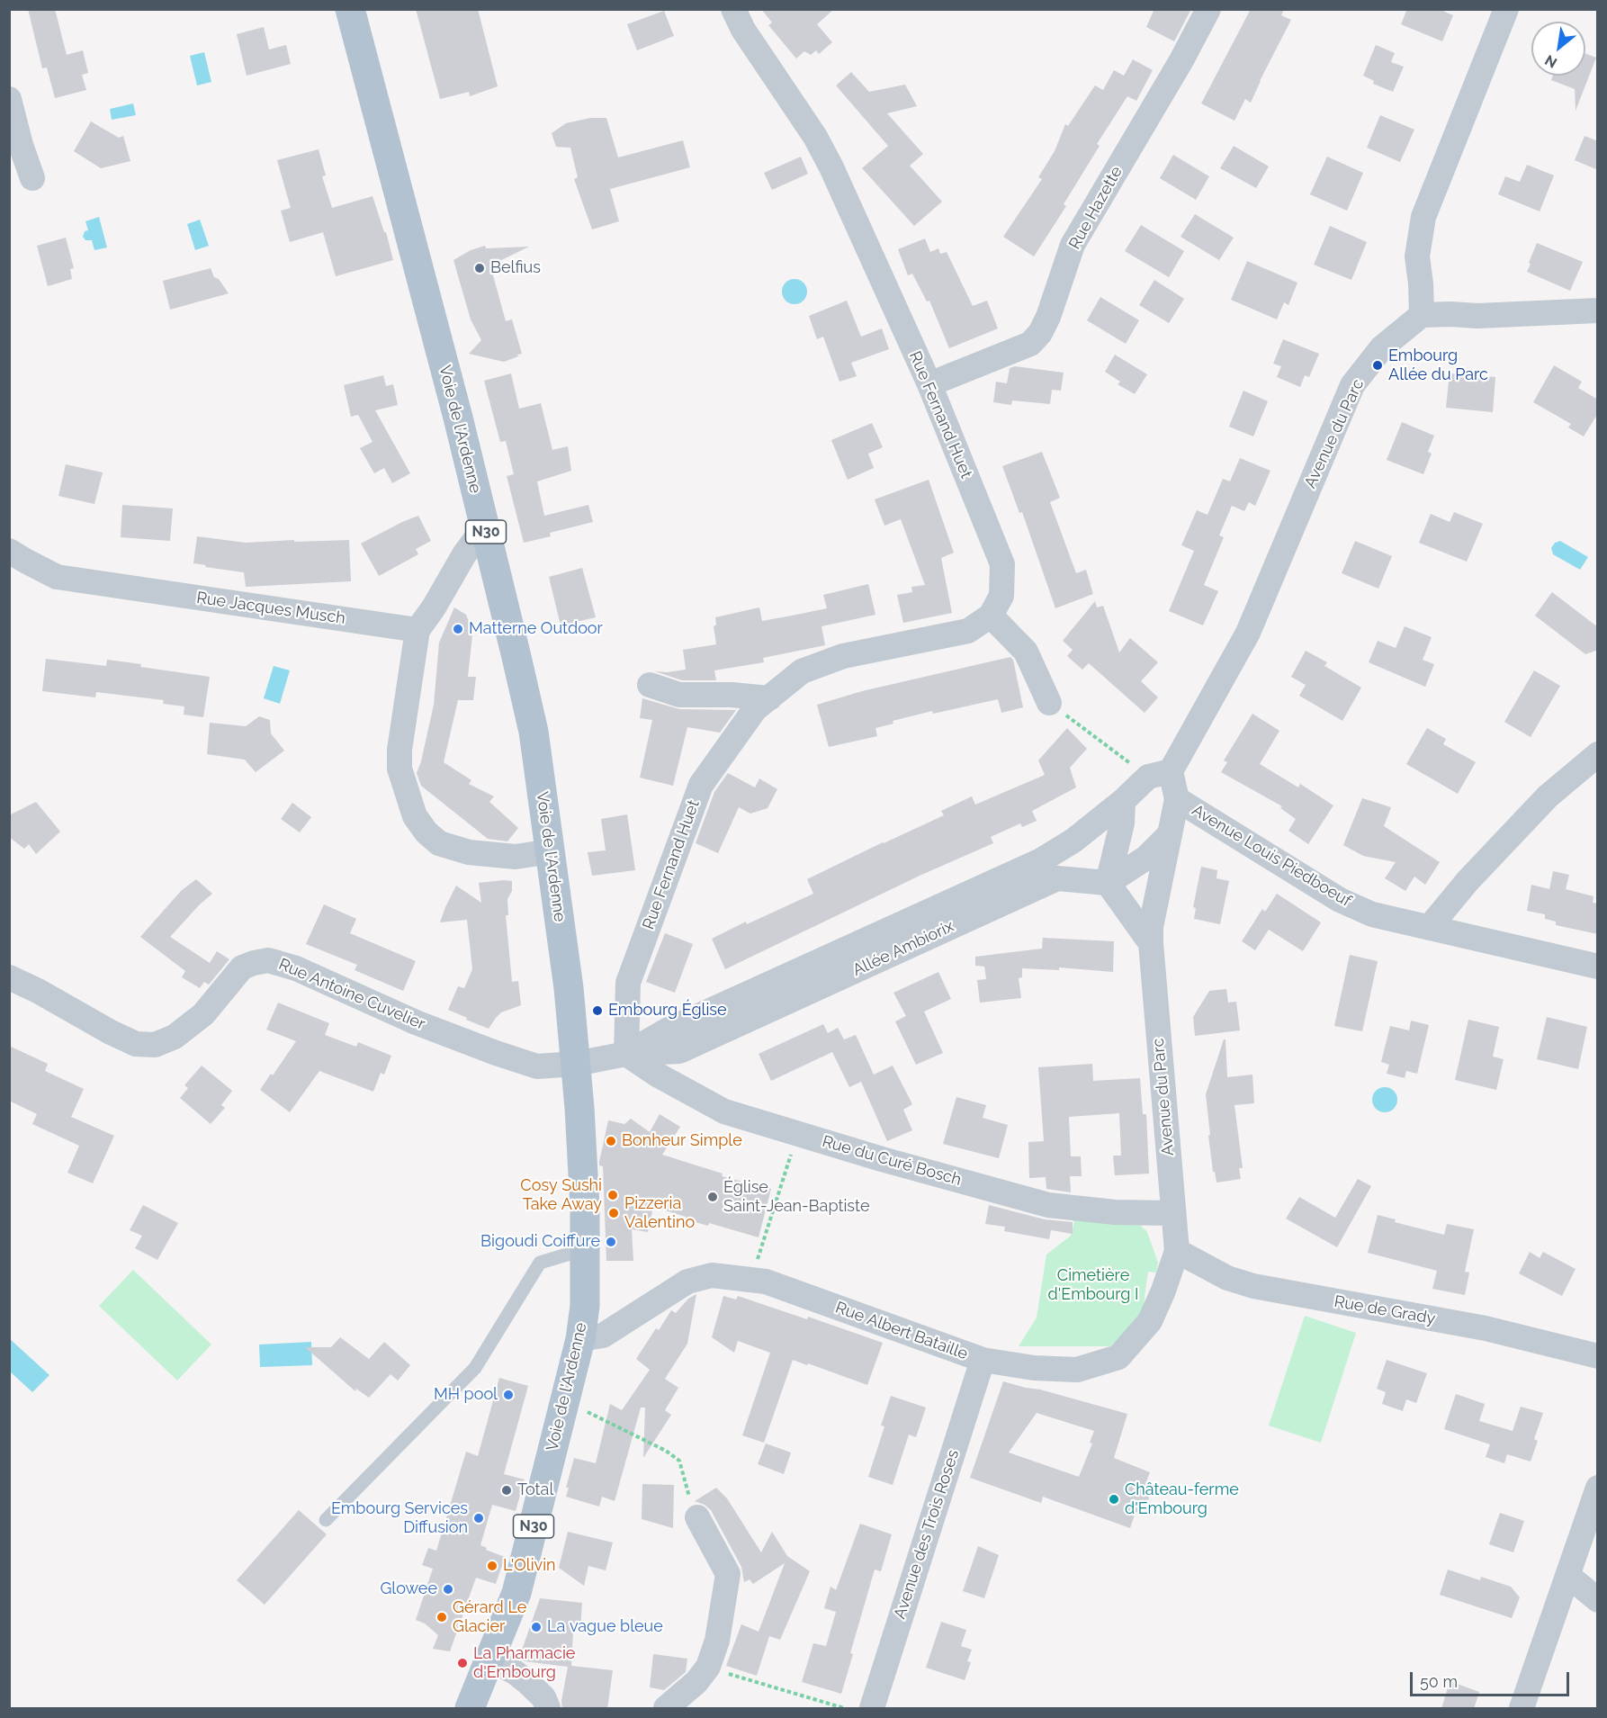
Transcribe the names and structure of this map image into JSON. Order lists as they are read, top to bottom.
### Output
{
  "streets": {
    "main road": ["Voie de l'Ardenne", "N30"],
    "street": [
      "Rue Hazette",
      "Rue Fernand Huet",
      "Avenue du Parc",
      "Rue Jacques Musch",
      "Avenue Louis Piedboeuf",
      "Allée Ambiorix",
      "Rue Antoine Cuvelier",
      "Rue du Curé Bosch",
      "Rue de Grady",
      "Rue Albert Bataille",
      "Avenue des Trois Roses"
    ]
  },
  "crossings": [
    ["Rue Hazette", "Rue Fernand Huet"],
    ["Rue Fernand Huet", "Allée Ambiorix"],
    ["Rue Fernand Huet", "Rue du Curé Bosch"],
    ["Voie de l'Ardenne", "Allée Ambiorix"],
    ["Voie de l'Ardenne", "Rue Antoine Cuvelier"],
    ["Voie de l'Ardenne", "Rue Albert Bataille"],
    ["Avenue du Parc", "Avenue Louis Piedboeuf"],
    ["Avenue du Parc", "Allée Ambiorix"],
    ["Avenue du Parc", "Rue du Curé Bosch"],
    ["Avenue du Parc", "Rue de Grady"],
    ["Avenue du Parc", "Rue Albert Bataille"],
    ["Allée Ambiorix", "Rue Antoine Cuvelier"],
    ["Allée Ambiorix", "Rue du Curé Bosch"],
    ["Rue de Grady", "Rue Albert Bataille"],
    ["Rue Albert Bataille", "Avenue des Trois Roses"]
  ],
  "parks": ["Cimetière d'Embourg I"],
  "places": [
    "Belfius",
    "Embourg Allée du Parc",
    "Matterne Outdoor",
    "Embourg Église",
    "Bonheur Simple",
    "Cosy Sushi Take Away",
    "Église Saint-Jean-Baptiste",
    "Pizzeria Valentino",
    "Bigoudi Coiffure",
    "MH pool",
    "Total",
    "Château-ferme d'Embourg",
    "Embourg Services Diffusion",
    "L'Olivin",
    "Glowee",
    "Gérard Le Glacier",
    "La vague bleue",
    "La Pharmacie d'Embourg"
  ],
  "scale_bar": "50 m",
  "north": "bottom left"
}
